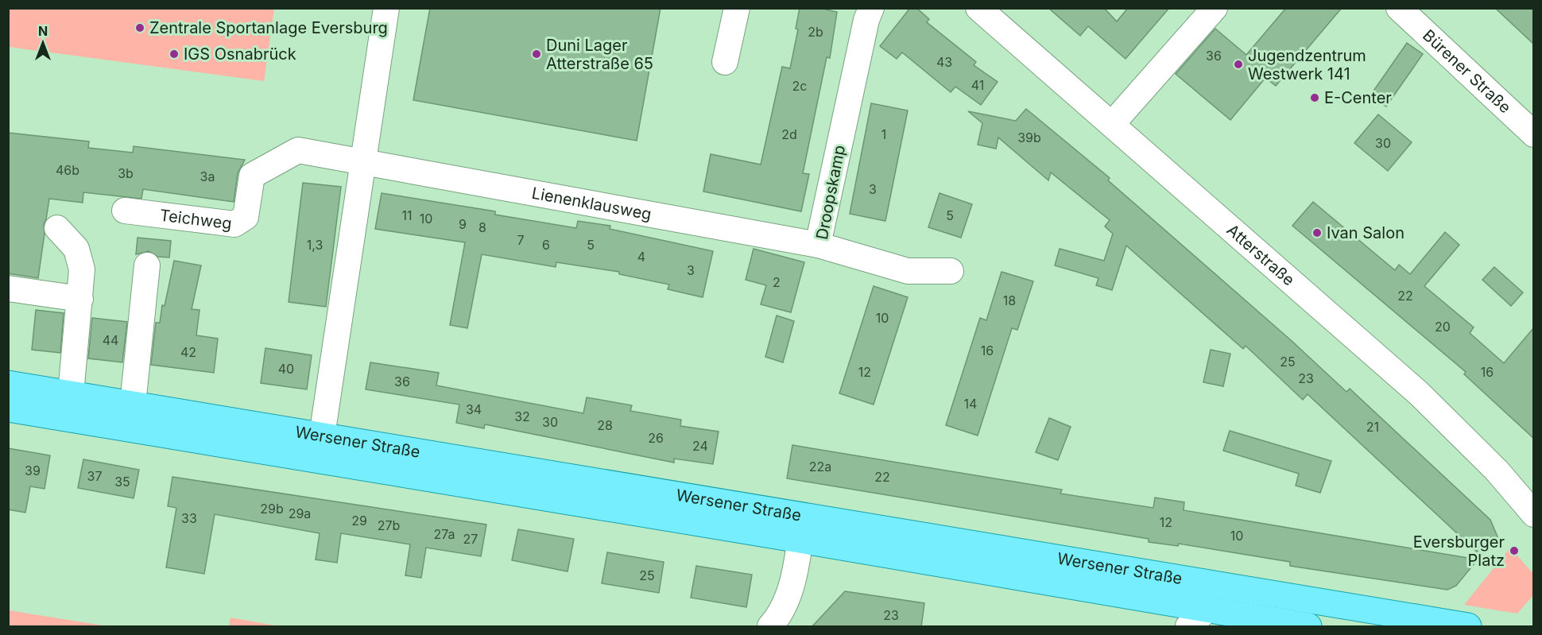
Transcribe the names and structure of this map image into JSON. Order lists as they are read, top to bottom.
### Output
{
  "streets": {
    "main road": ["Wersener Straße"],
    "street": [
      "Bürener Straße",
      "Droopskamp",
      "Lienenklausweg",
      "Teichweg",
      "Atterstraße"
    ]
  },
  "crossings": [
    ["Droopskamp", "Lienenklausweg"],
    ["Lienenklausweg", "Teichweg"]
  ],
  "places": [
    "Zentrale Sportanlage Eversburg",
    "IGS Osnabrück",
    "Duni Lager Atterstraße 65",
    "Jugendzentrum Westwerk 141",
    "E-Center",
    "Ivan Salon",
    "Eversburger Platz"
  ],
  "house_numbers": [
    "2b",
    "36",
    "43",
    "41",
    "2c",
    "2d",
    "1",
    "39b",
    "30",
    "46b",
    "3b",
    "3a",
    "3",
    "11",
    "5",
    "10",
    "9",
    "8",
    "7",
    "1,3",
    "6",
    "5",
    "4",
    "3",
    "2",
    "22",
    "18",
    "10",
    "20",
    "44",
    "16",
    "42",
    "25",
    "40",
    "12",
    "16",
    "23",
    "36",
    "14",
    "34",
    "32",
    "30",
    "28",
    "21",
    "26",
    "24",
    "22a",
    "39",
    "37",
    "22",
    "35",
    "29b",
    "29a",
    "33",
    "29",
    "12",
    "27b",
    "27a",
    "10",
    "27",
    "25",
    "23"
  ],
  "north": "top"
}
